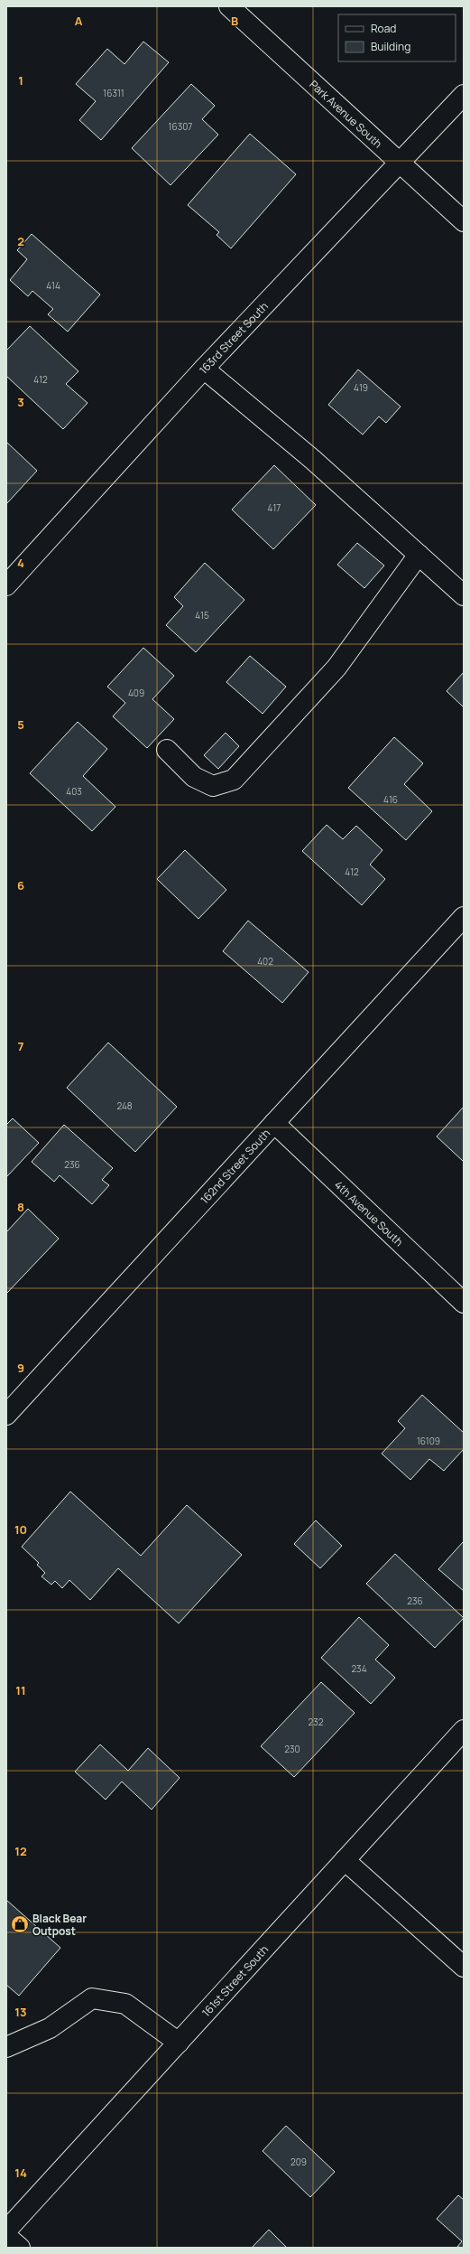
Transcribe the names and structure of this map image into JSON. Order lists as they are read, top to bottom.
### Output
{
  "streets": {
    "street": [
      "Park Avenue South",
      "163rd Street South",
      "162nd Street South",
      "4th Avenue South",
      "161st Street South"
    ]
  },
  "crossings": [
    ["Park Avenue South", "163rd Street South"],
    ["162nd Street South", "4th Avenue South"]
  ],
  "places": {
    "shop": ["Black Bear Outpost"]
  },
  "house_numbers": [
    "16311",
    "16307",
    "414",
    "412",
    "419",
    "417",
    "415",
    "409",
    "403",
    "416",
    "412",
    "402",
    "248",
    "236",
    "16109",
    "236",
    "234",
    "232",
    "230",
    "209"
  ],
  "legend": ["Road", "Building"],
  "grid": {
    "columns": ["A", "B"],
    "rows": [
      "1",
      "2",
      "3",
      "4",
      "5",
      "6",
      "7",
      "8",
      "9",
      "10",
      "11",
      "12",
      "13",
      "14"
    ]
  }
}
